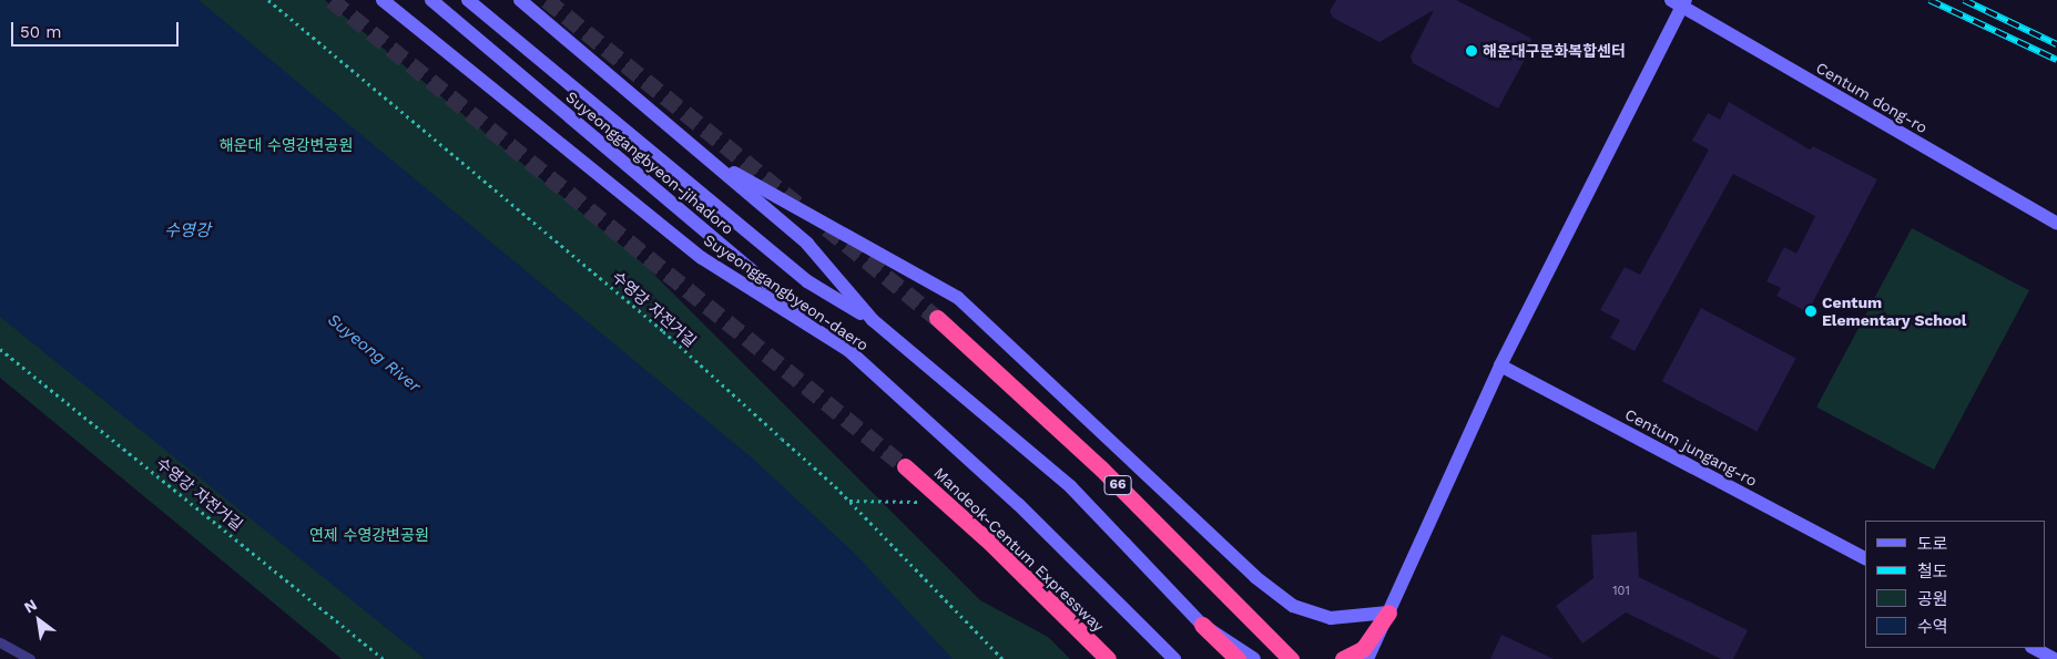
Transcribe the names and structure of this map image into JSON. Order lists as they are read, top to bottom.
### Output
{
  "streets": {
    "highway": ["66", "Mandeok-Centum Expressway"],
    "main road": [
      "Centum dong-ro",
      "Suyeonggangbyeon-jihadoro",
      "Suyeonggangbyeon-daero",
      "Centum jungang-ro"
    ],
    "path": ["수영강 자전거길"]
  },
  "crossings": [
    ["Suyeonggangbyeon-jihadoro", "Suyeonggangbyeon-daero"]
  ],
  "water": ["수영강", "Suyeong River"],
  "parks": ["해운대 수영강변공원", "연제 수영강변공원"],
  "places": ["해운대구문화복합센터", "Centum Elementary School"],
  "house_numbers": ["101"],
  "legend": [
    "도로",
    "철도",
    "공원",
    "수역"
  ],
  "scale_bar": "50 m",
  "north": "top left"
}
